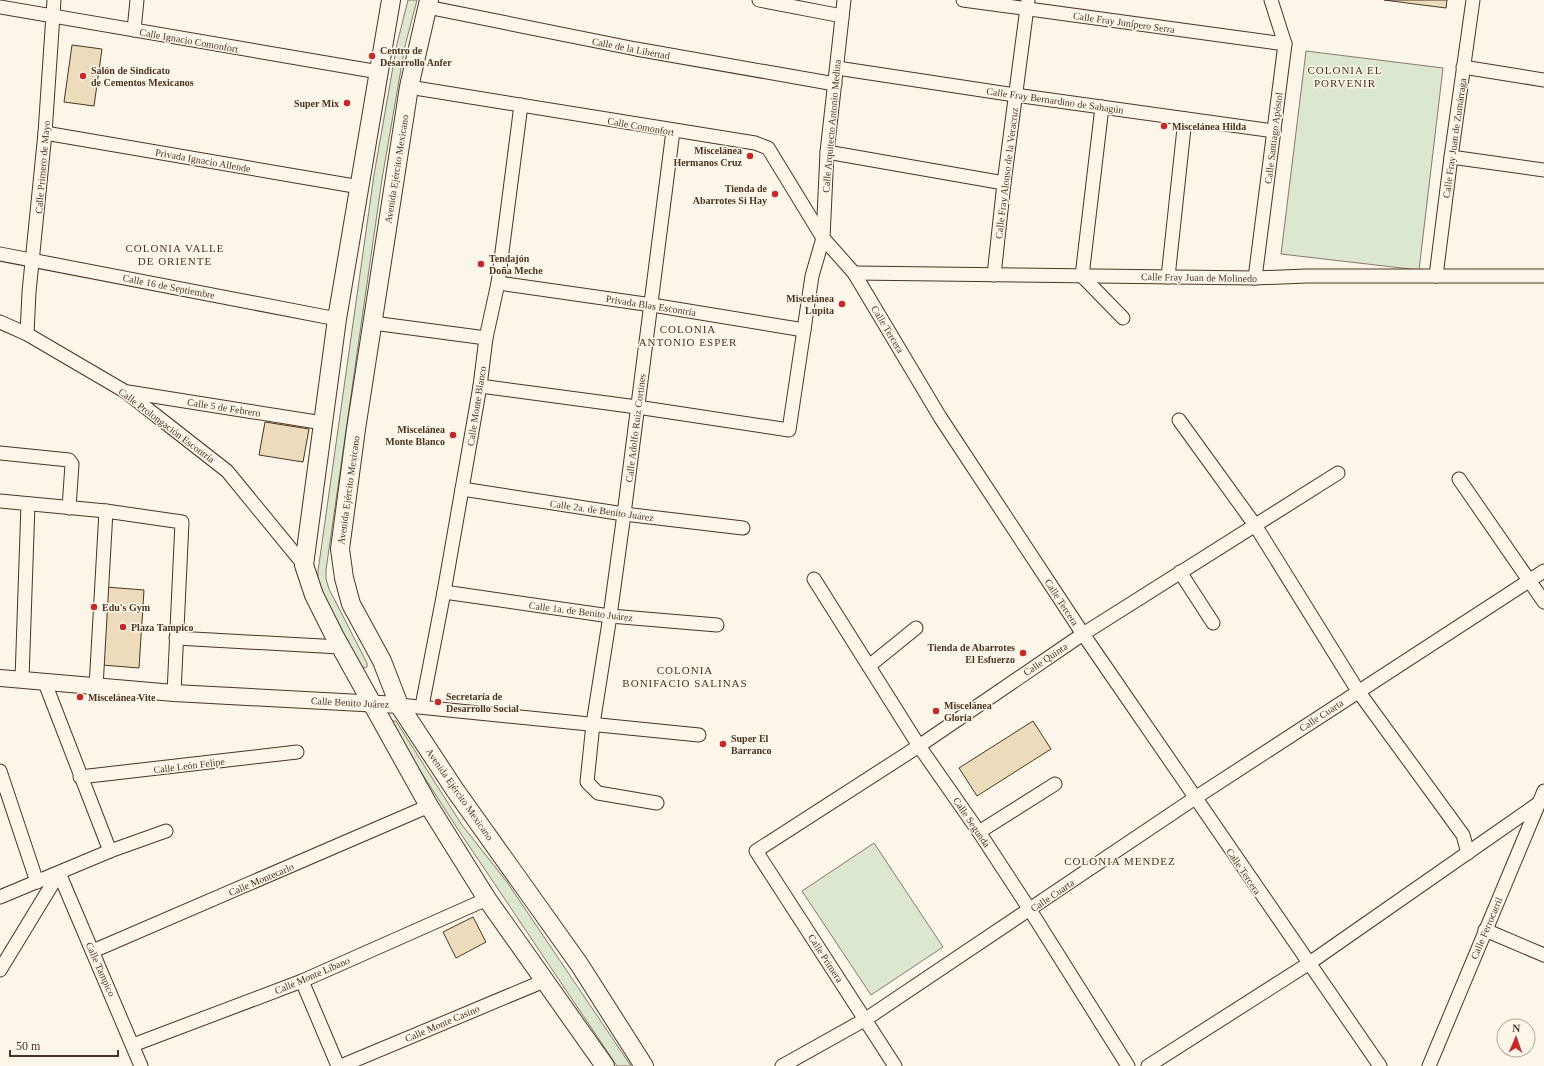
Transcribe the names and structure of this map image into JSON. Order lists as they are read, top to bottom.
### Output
{
  "streets": {
    "main road": ["Avenida Ejército Mexicano"],
    "street": [
      "Calle Fray Junípero Serra",
      "Calle Ignacio Comonfort",
      "Calle de la Libertad",
      "Calle Fray Bernardino de Sahagún",
      "Calle Comonfort",
      "Calle Arquitecto Antonio Medina",
      "Calle Santiago Apóstol",
      "Calle Fray Juan de Zumárraga",
      "Privada Ignacio Allende",
      "Calle Primero de Mayo",
      "Calle Fray Alonso de la Veracruz",
      "Calle Fray Juan de Molinedo",
      "Calle 16 de Septiembre",
      "Privada Blas Escontría",
      "Calle Tercera",
      "Calle Monte Blanco",
      "Calle 5 de Febrero",
      "Calle Prolongación Escontría",
      "Calle Adolfo Ruiz Cortines",
      "Calle 2a. de Benito Juárez",
      "Calle 1a. de Benito Juárez",
      "Calle Quinta",
      "Calle Benito Juárez",
      "Calle Cuarta",
      "Calle León Felipe",
      "Calle Segunda",
      "Calle Montecarlo",
      "Calle Ferrocarril",
      "Calle Primera",
      "Calle Tampico",
      "Calle Monte Líbano",
      "Calle Monte Casino"
    ]
  },
  "crossings": [
    ["Calle Fray Junípero Serra", "Calle Santiago Apóstol"],
    ["Calle Fray Junípero Serra", "Calle Fray Alonso de la Veracruz"],
    ["Calle Ignacio Comonfort", "Calle Primero de Mayo"],
    ["Calle de la Libertad", "Calle Arquitecto Antonio Medina"],
    ["Calle de la Libertad", "Avenida Ejército Mexicano"],
    ["Calle Fray Bernardino de Sahagún", "Calle Arquitecto Antonio Medina"],
    ["Calle Fray Bernardino de Sahagún", "Calle Santiago Apóstol"],
    ["Calle Fray Bernardino de Sahagún", "Calle Fray Alonso de la Veracruz"],
    ["Calle Comonfort", "Calle Arquitecto Antonio Medina"],
    ["Calle Comonfort", "Avenida Ejército Mexicano"],
    ["Calle Comonfort", "Calle Tercera"],
    ["Calle Comonfort", "Calle Monte Blanco"],
    ["Calle Comonfort", "Calle Adolfo Ruiz Cortines"],
    ["Calle Arquitecto Antonio Medina", "Privada Blas Escontría"],
    ["Calle Arquitecto Antonio Medina", "Calle Tercera"],
    ["Calle Arquitecto Antonio Medina", "Calle Adolfo Ruiz Cortines"],
    ["Calle Santiago Apóstol", "Calle Fray Juan de Molinedo"],
    ["Calle Fray Juan de Zumárraga", "Calle Fray Juan de Molinedo"],
    ["Privada Ignacio Allende", "Calle Primero de Mayo"],
    ["Calle Primero de Mayo", "Calle 16 de Septiembre"],
    ["Calle Primero de Mayo", "Calle Prolongación Escontría"],
    ["Avenida Ejército Mexicano", "Calle Benito Juárez"],
    ["Calle Fray Alonso de la Veracruz", "Calle Fray Juan de Molinedo"],
    ["Calle Fray Juan de Molinedo", "Calle Tercera"],
    ["Privada Blas Escontría", "Calle Monte Blanco"],
    ["Privada Blas Escontría", "Calle Adolfo Ruiz Cortines"],
    ["Calle Tercera", "Calle Quinta"],
    ["Calle Tercera", "Calle Cuarta"],
    ["Calle Monte Blanco", "Calle 2a. de Benito Juárez"],
    ["Calle Monte Blanco", "Calle 1a. de Benito Juárez"],
    ["Calle Monte Blanco", "Calle Benito Juárez"],
    ["Calle 5 de Febrero", "Calle Prolongación Escontría"],
    ["Calle Adolfo Ruiz Cortines", "Calle 2a. de Benito Juárez"],
    ["Calle Adolfo Ruiz Cortines", "Calle 1a. de Benito Juárez"],
    ["Calle Adolfo Ruiz Cortines", "Calle Benito Juárez"],
    ["Calle Quinta", "Calle Segunda"],
    ["Calle Quinta", "Calle Primera"],
    ["Calle Cuarta", "Calle Segunda"],
    ["Calle Cuarta", "Calle Primera"],
    ["Calle Montecarlo", "Calle Tampico"],
    ["Calle Tampico", "Calle Monte Líbano"]
  ],
  "districts": [
    "COLONIA EL PORVENIR",
    "COLONIA VALLE DE ORIENTE",
    "COLONIA ANTONIO ESPER",
    "COLONIA BONIFACIO SALINAS",
    "COLONIA MENDEZ"
  ],
  "places": [
    "Centro de Desarrollo Anfer",
    "Salón de Sindicato de Cementos Mexicanos",
    "Super Mix",
    "Miscelánea Hilda",
    "Miscelánea Hermanos Cruz",
    "Tienda de Abarrotes Si Hay",
    "Tendajón Doña Meche",
    "Miscelánea Lupita",
    "Miscelánea Monte Blanco",
    "Edu's Gym",
    "Plaza Tampico",
    "Tienda de Abarrotes El Esfuerzo",
    "Miscelánea Vite",
    "Secretaría de Desarrollo Social",
    "Miscelánea Gloria",
    "Super El Barranco"
  ],
  "scale_bar": "50 m",
  "north": "top"
}
